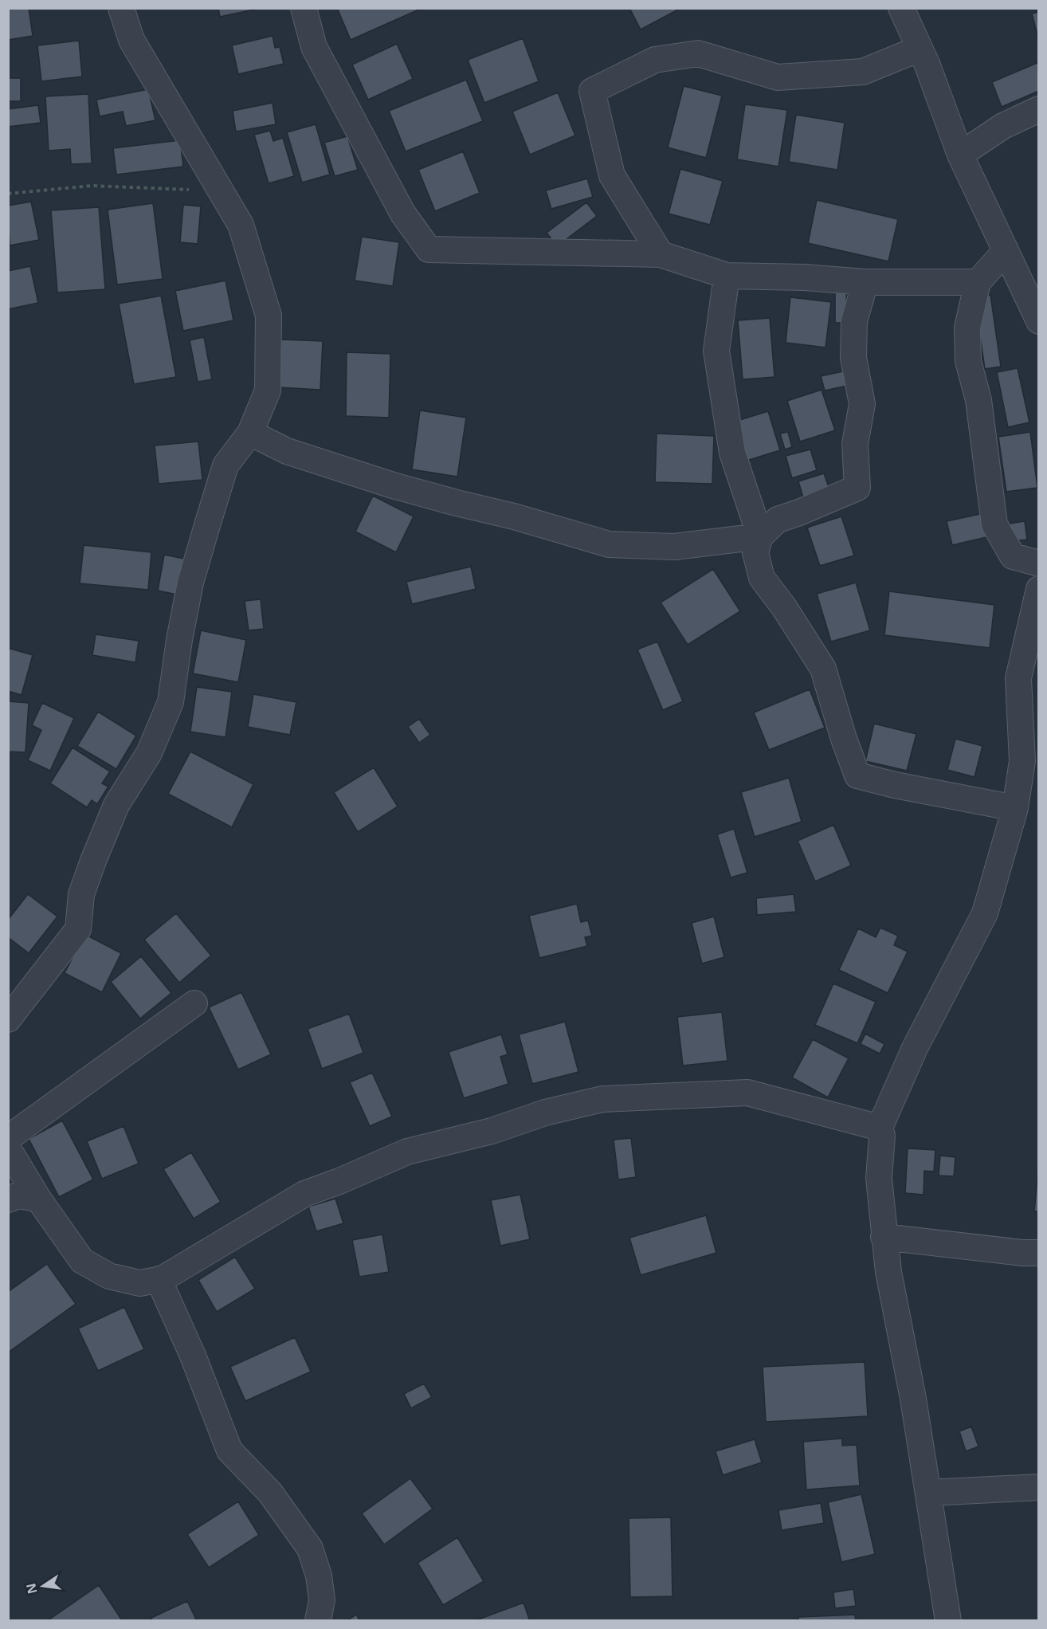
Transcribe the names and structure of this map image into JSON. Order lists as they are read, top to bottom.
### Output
{
  "north": "left"
}
